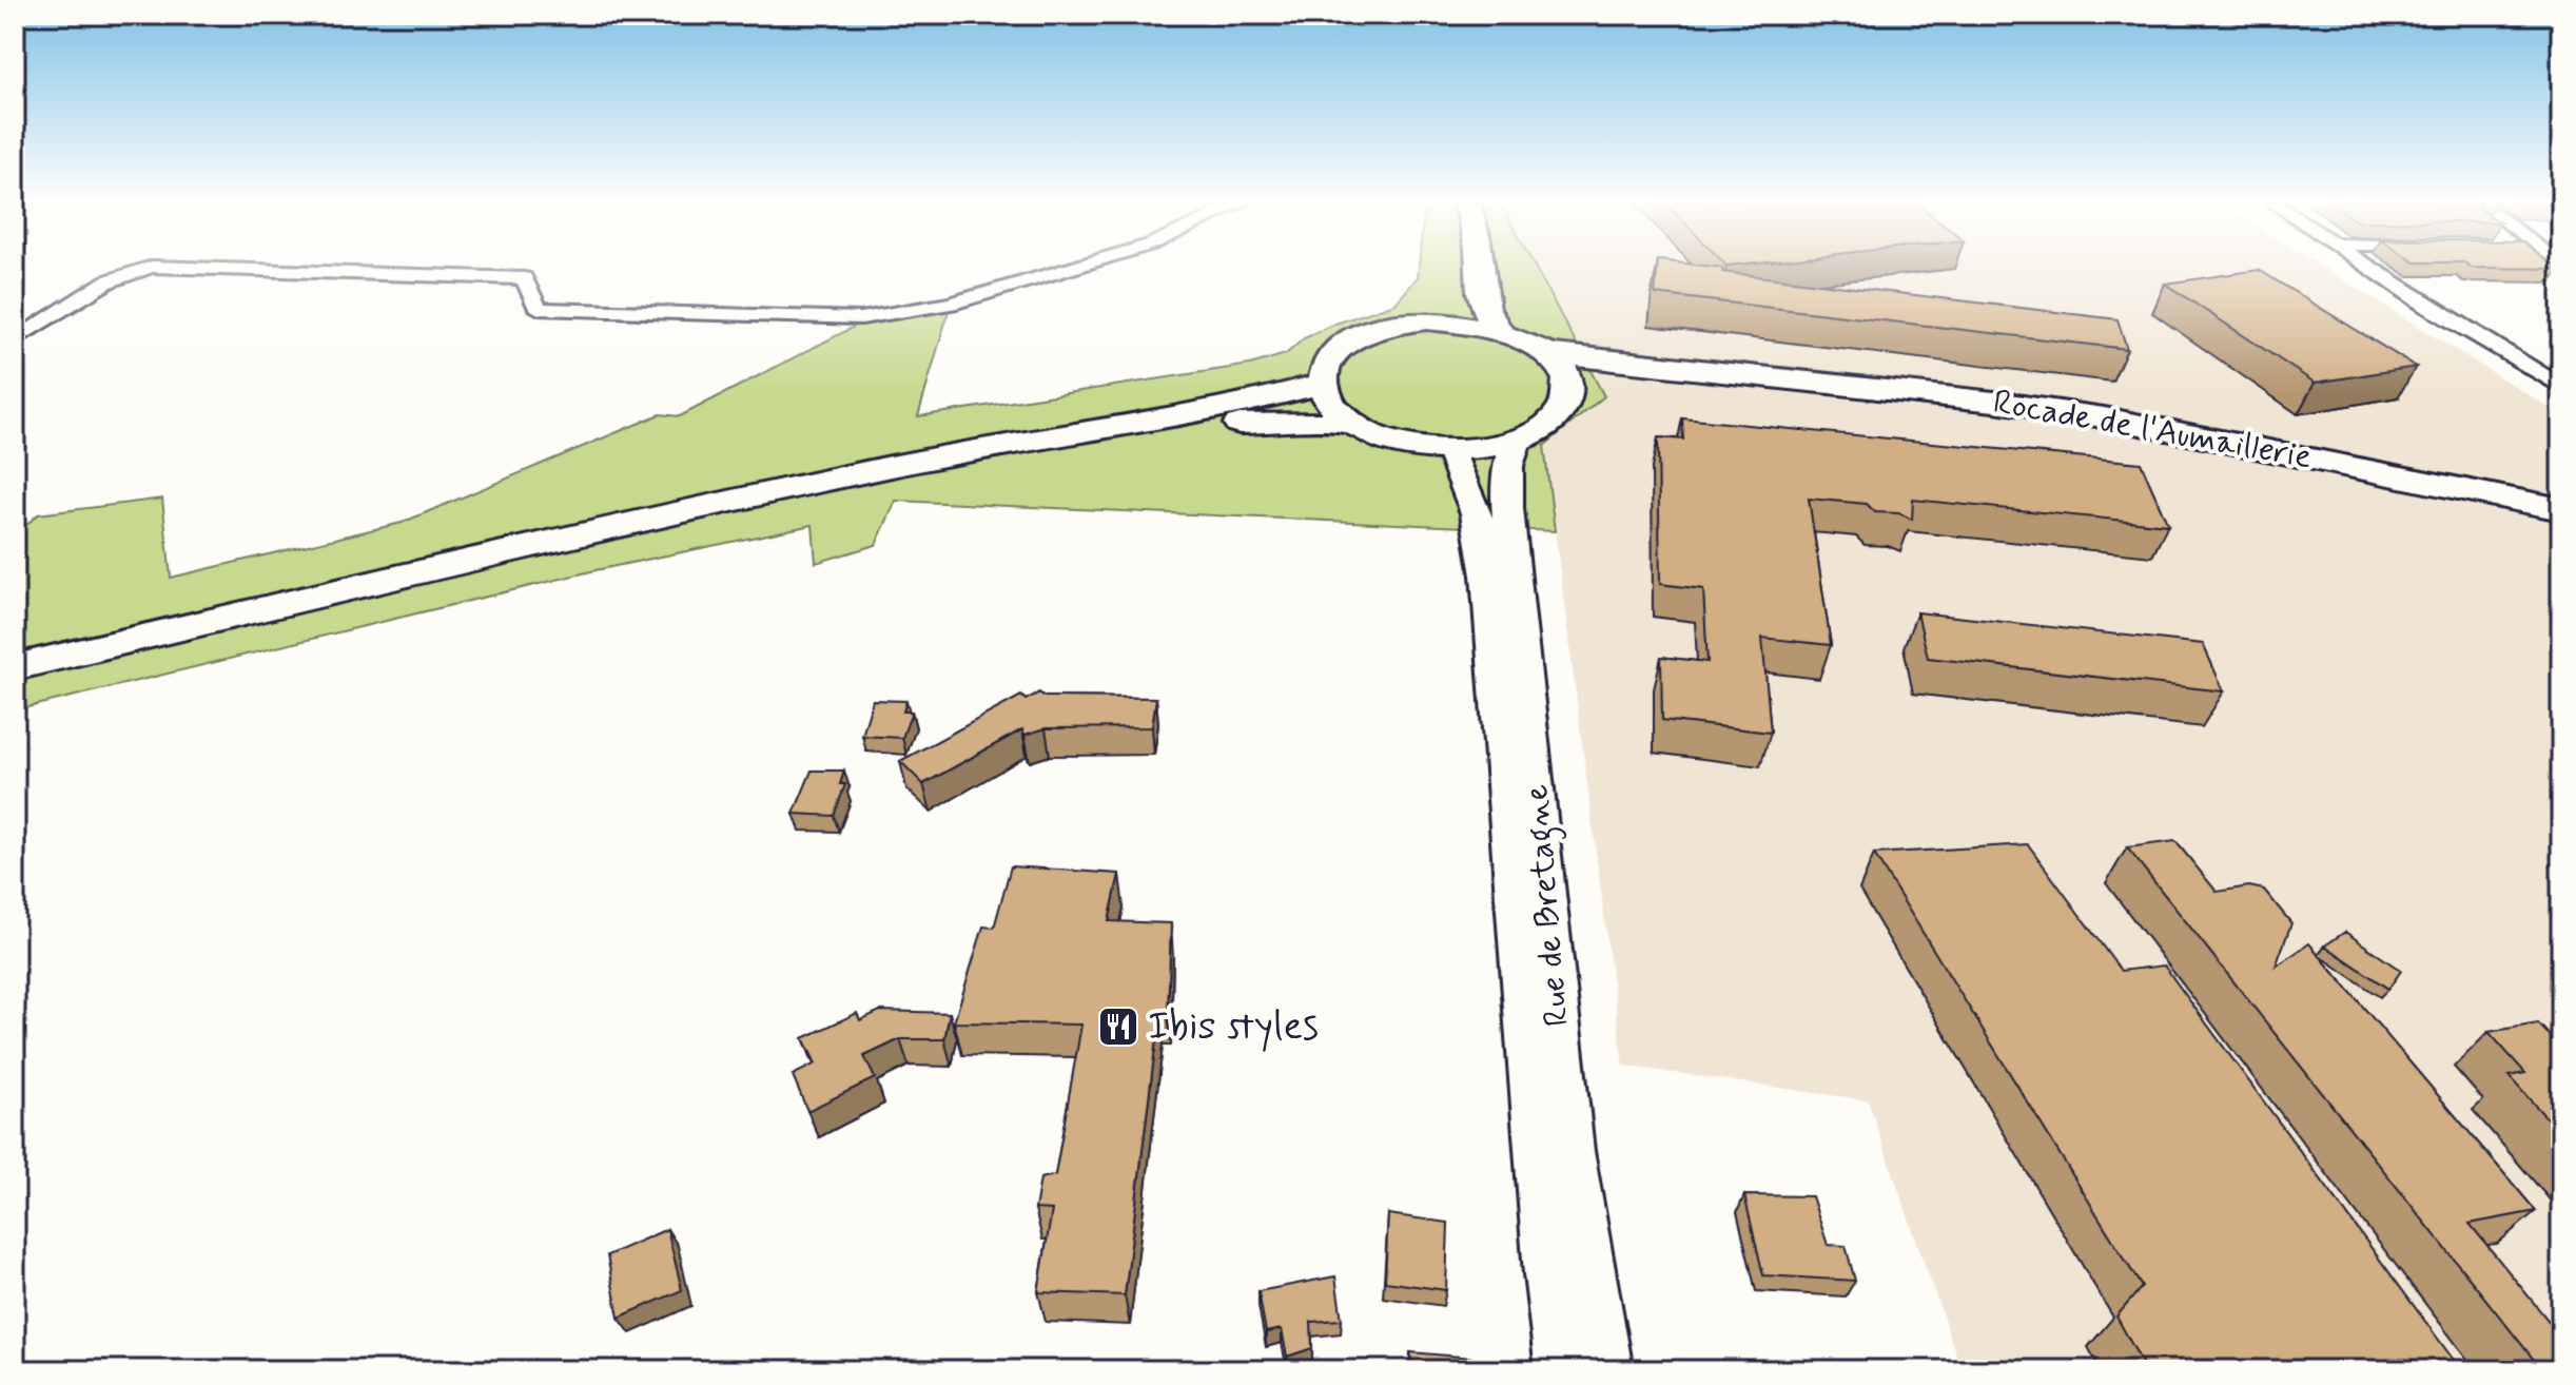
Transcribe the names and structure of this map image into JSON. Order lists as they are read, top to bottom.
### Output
{
  "streets": {
    "main road": ["Rocade de l'Aumaillerie", "Rue de Bretagne"]
  },
  "places": {
    "restaurant": ["Ibis styles"]
  }
}
